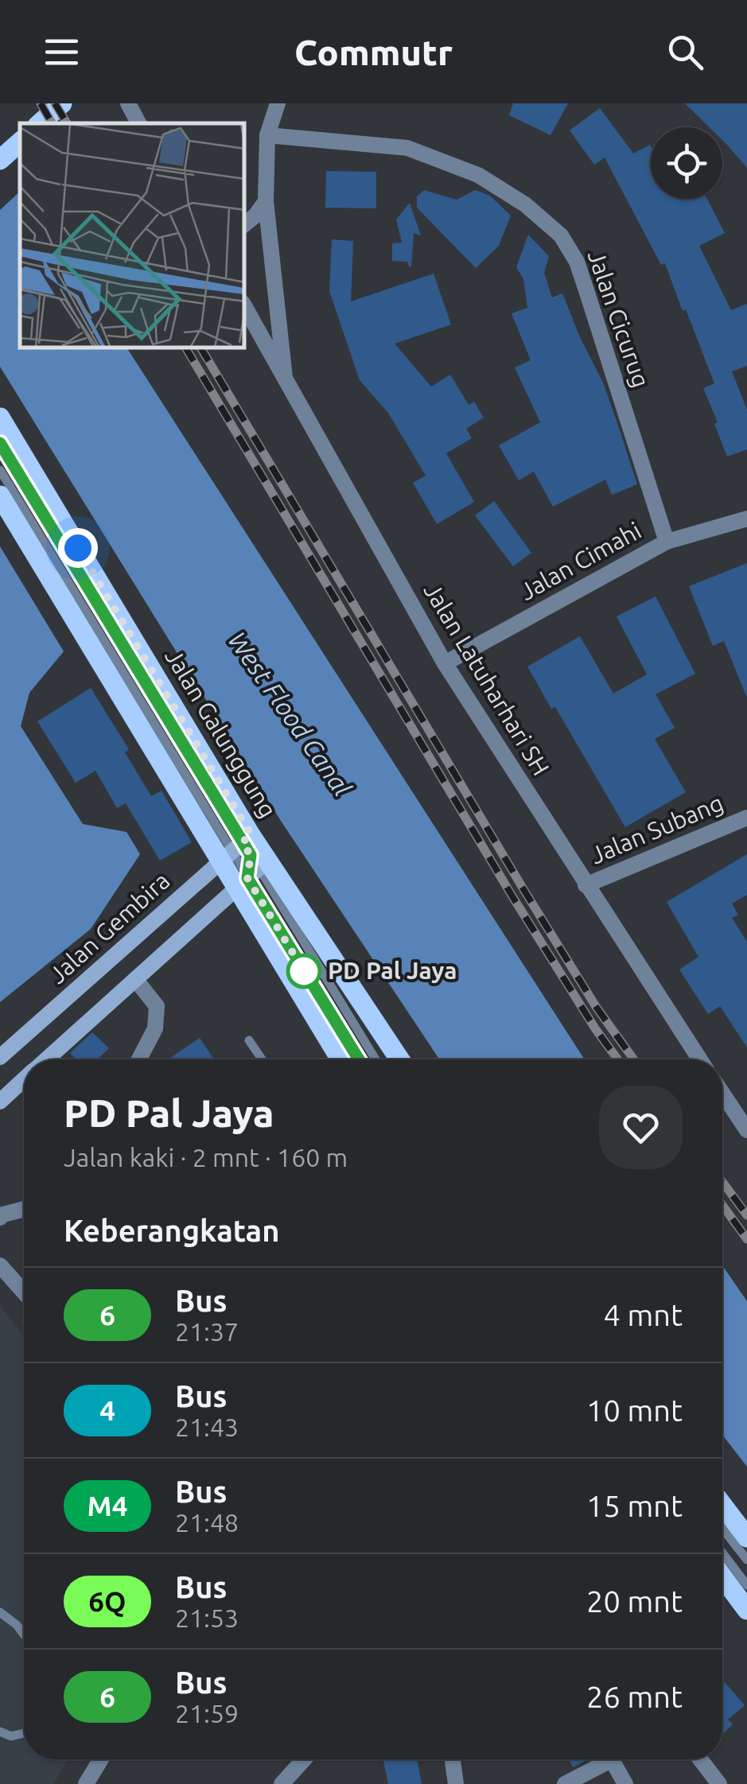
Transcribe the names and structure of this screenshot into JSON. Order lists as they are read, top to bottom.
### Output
{
  "streets": {
    "main road": ["Jalan Galunggung", "Jalan Gembira"],
    "street": [
      "Jalan Cicurug",
      "Jalan Cimahi",
      "Jalan Latuharhari SH",
      "Jalan Subang"
    ]
  },
  "crossings": [
    ["Jalan Cicurug", "Jalan Cimahi"],
    ["Jalan Cimahi", "Jalan Latuharhari SH"],
    ["Jalan Latuharhari SH", "Jalan Subang"],
    ["Jalan Galunggung", "Jalan Gembira"]
  ],
  "water": ["West Flood Canal"],
  "places": ["PD Pal Jaya"],
  "lines": ["bus line 6"],
  "page": {
    "header": "Commutr",
    "heading": [
      ["PD Pal Jaya", "Jalan kaki · 2 mnt · 160 m"],
      "Keberangkatan"
    ],
    "list": [
      {
        "mark": "6",
        "name": "Bus",
        "note": "21:37",
        "value": "4 mnt"
      },
      {
        "mark": "4",
        "name": "Bus",
        "note": "21:43",
        "value": "10 mnt"
      },
      {
        "mark": "M4",
        "name": "Bus",
        "note": "21:48",
        "value": "15 mnt"
      },
      {
        "mark": "6Q",
        "name": "Bus",
        "note": "21:53",
        "value": "20 mnt"
      },
      {
        "mark": "6",
        "name": "Bus",
        "note": "21:59",
        "value": "26 mnt"
      }
    ]
  }
}
